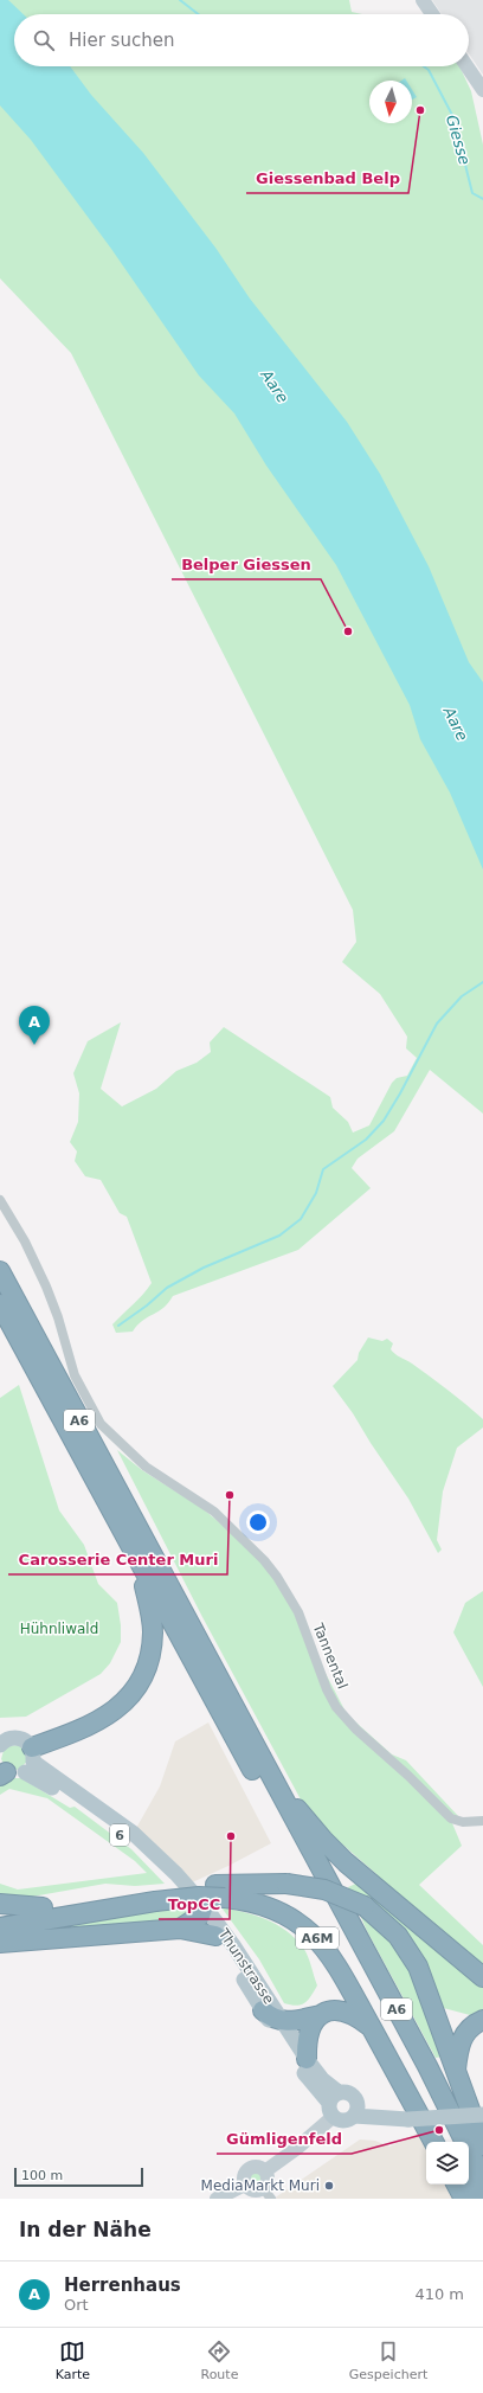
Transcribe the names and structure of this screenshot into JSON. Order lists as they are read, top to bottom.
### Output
{
  "streets": {
    "highway": ["A6", "A6M"],
    "main road": ["6", "Thunstrasse"],
    "street": ["Tannental"]
  },
  "water": ["Giesse", "Aare"],
  "parks": ["Hühnliwald"],
  "places": [
    "Giessenbad Belp",
    "Belper Giessen",
    "Carosserie Center Muri",
    "TopCC",
    "Gümligenfeld",
    "MediaMarkt Muri"
  ],
  "scale_bar": "100 m",
  "north": "bottom",
  "page": {
    "search": "Hier suchen",
    "pins": "A",
    "scale": "100 m",
    "heading": "In der Nähe",
    "list": [
      {
        "mark": "A",
        "name": "Herrenhaus",
        "note": "Ort",
        "value": "410 m"
      }
    ],
    "nav": ["Karte", "Route", "Gespeichert"]
  }
}
